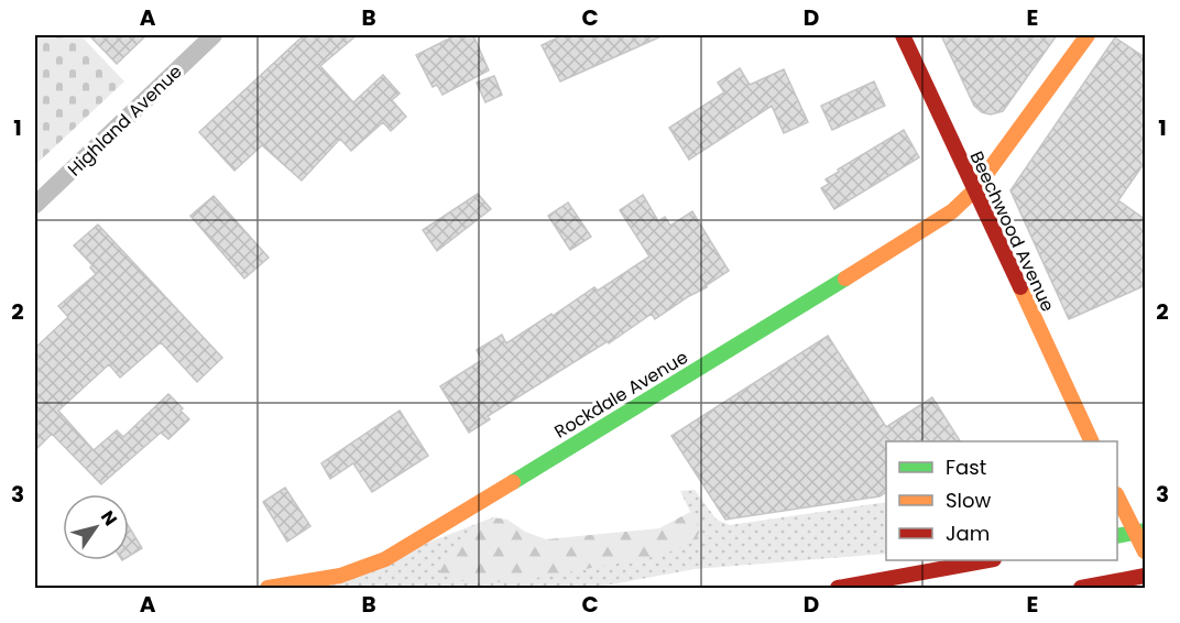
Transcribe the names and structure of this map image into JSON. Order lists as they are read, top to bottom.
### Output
{
  "streets": {
    "main road": ["Beechwood Avenue", "Rockdale Avenue"],
    "street": ["Highland Avenue"]
  },
  "crossings": [
    ["Beechwood Avenue", "Rockdale Avenue"]
  ],
  "legend": ["Fast", "Slow", "Jam"],
  "north": "top right",
  "grid": {
    "columns": [
      "A",
      "B",
      "C",
      "D",
      "E"
    ],
    "rows": ["1", "2", "3"]
  }
}
